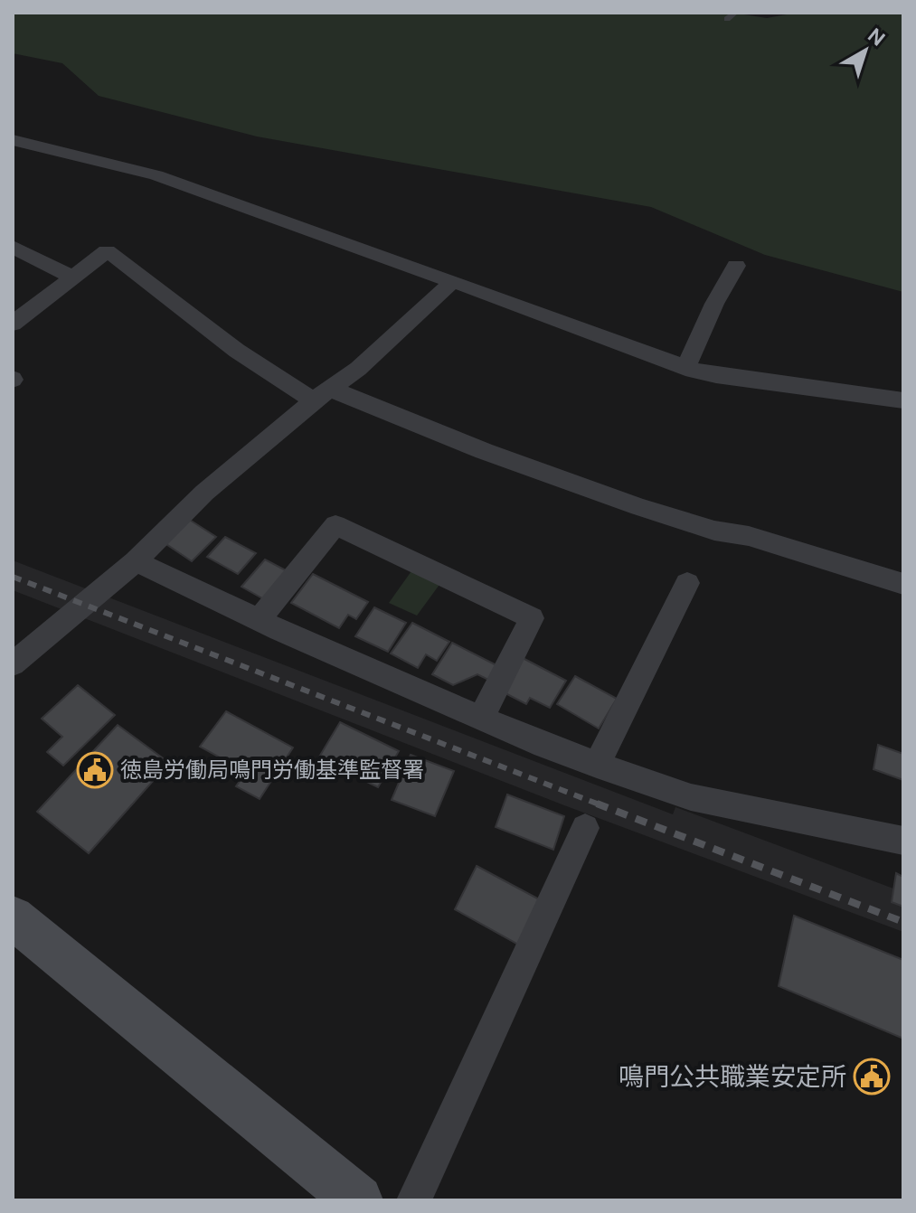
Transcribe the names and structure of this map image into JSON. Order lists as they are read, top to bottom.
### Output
{
  "places": {
    "public building": ["徳島労働局鳴門労働基準監督署", "鳴門公共職業安定所"]
  },
  "north": "top right"
}
